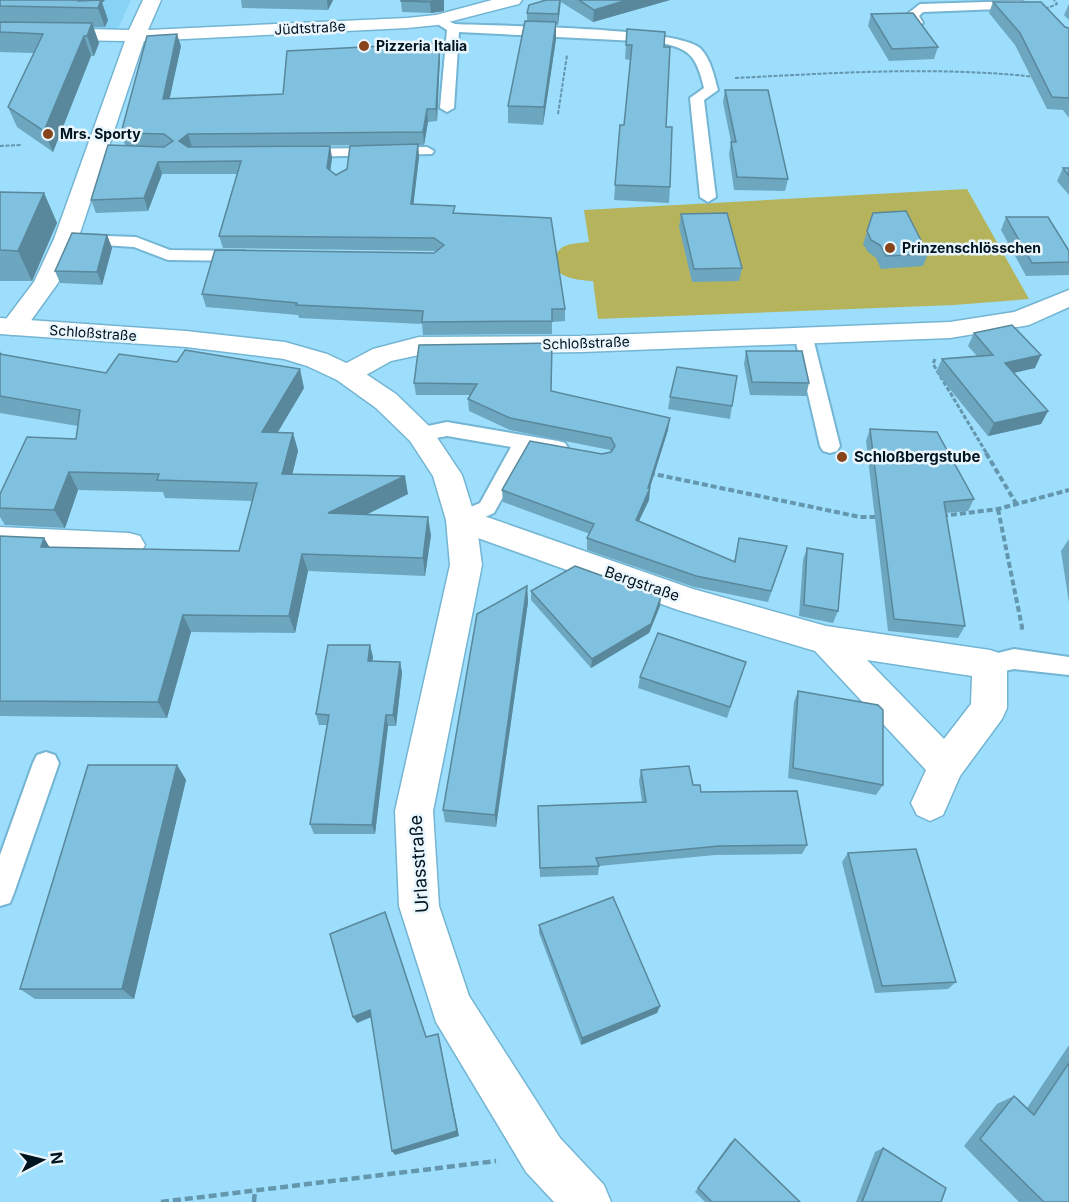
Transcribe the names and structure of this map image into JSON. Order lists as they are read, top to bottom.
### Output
{
  "streets": {
    "street": [
      "Jüdtstraße",
      "Schloßstraße",
      "Bergstraße",
      "Urlasstraße"
    ]
  },
  "crossings": [
    ["Schloßstraße", "Urlasstraße"],
    ["Bergstraße", "Urlasstraße"]
  ],
  "places": [
    "Pizzeria Italia",
    "Mrs. Sporty",
    "Prinzenschlösschen",
    "Schloßbergstube"
  ],
  "north": "right"
}
